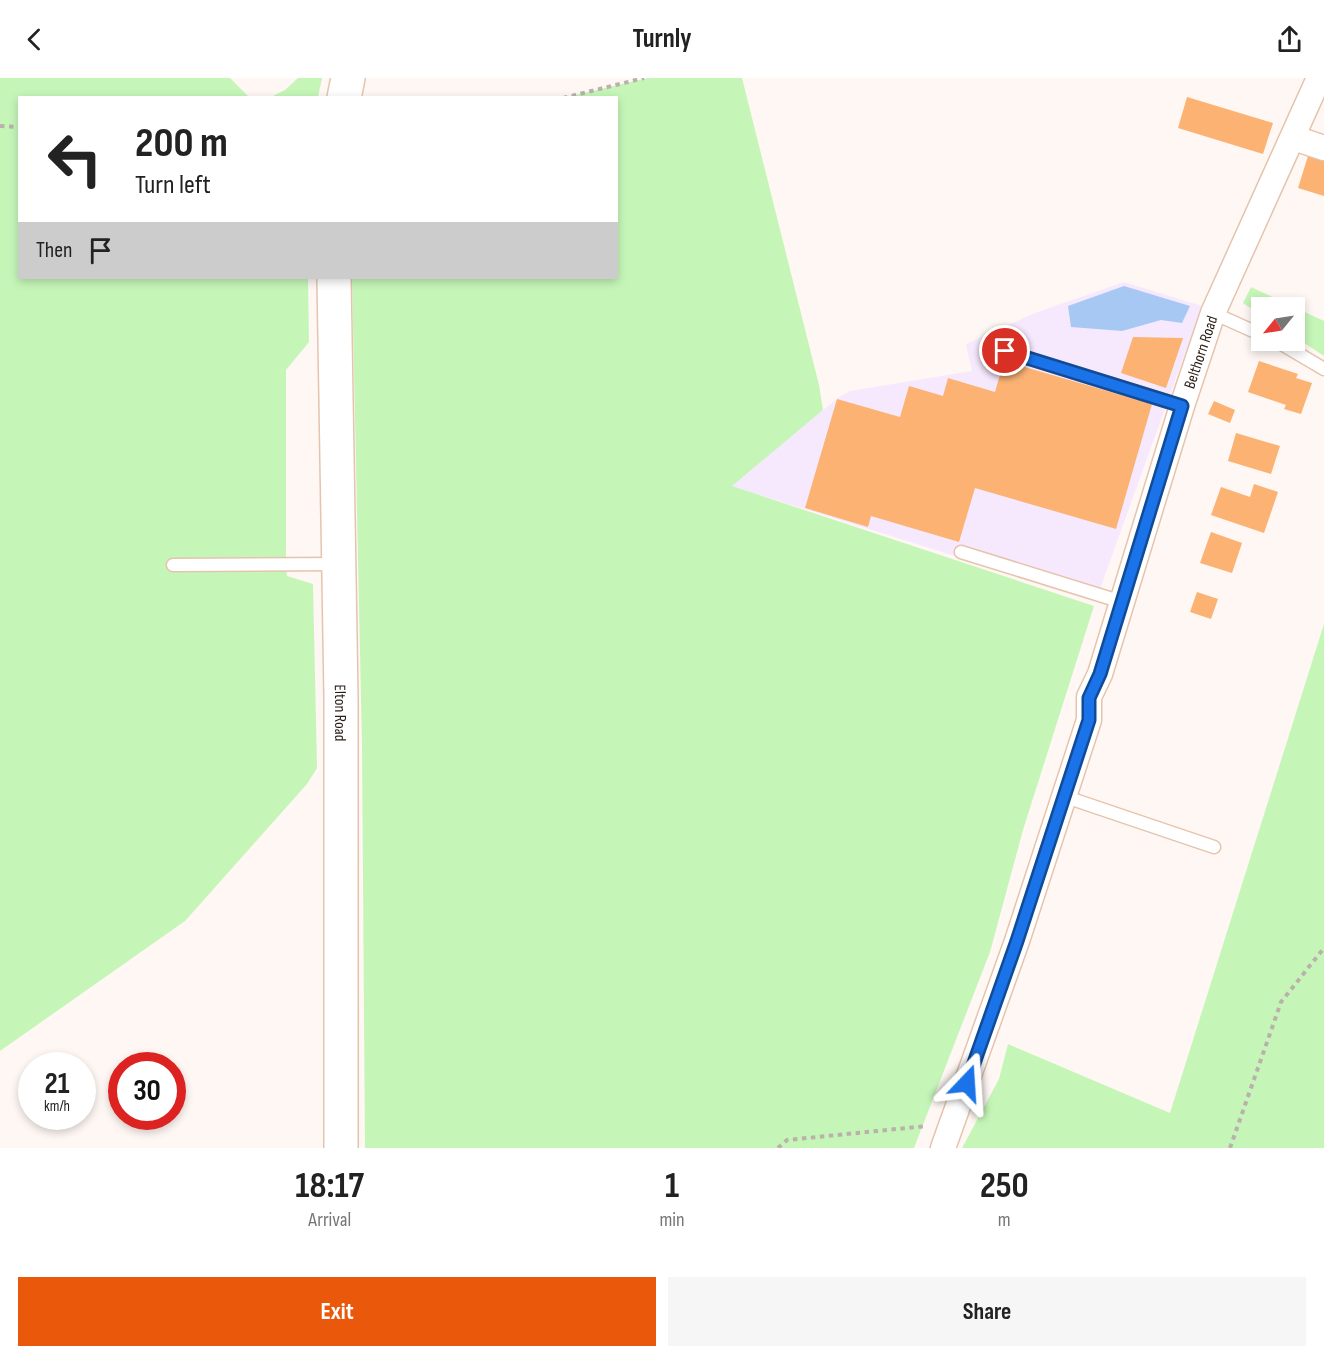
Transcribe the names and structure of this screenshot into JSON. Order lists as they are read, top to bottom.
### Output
{
  "streets": {
    "main road": ["Elton Road"],
    "street": ["Belthorn Road"]
  },
  "north": "bottom left",
  "page": {
    "header": "Turnly",
    "turn": ["200 m", "Turn left"],
    "then": "Then",
    "speed": "21 km/h",
    "limit": "30",
    "eta": [
      "18:17",
      "Arrival",
      "1",
      "min",
      "250",
      "m"
    ],
    "buttons": ["Exit", "Share"]
  }
}
